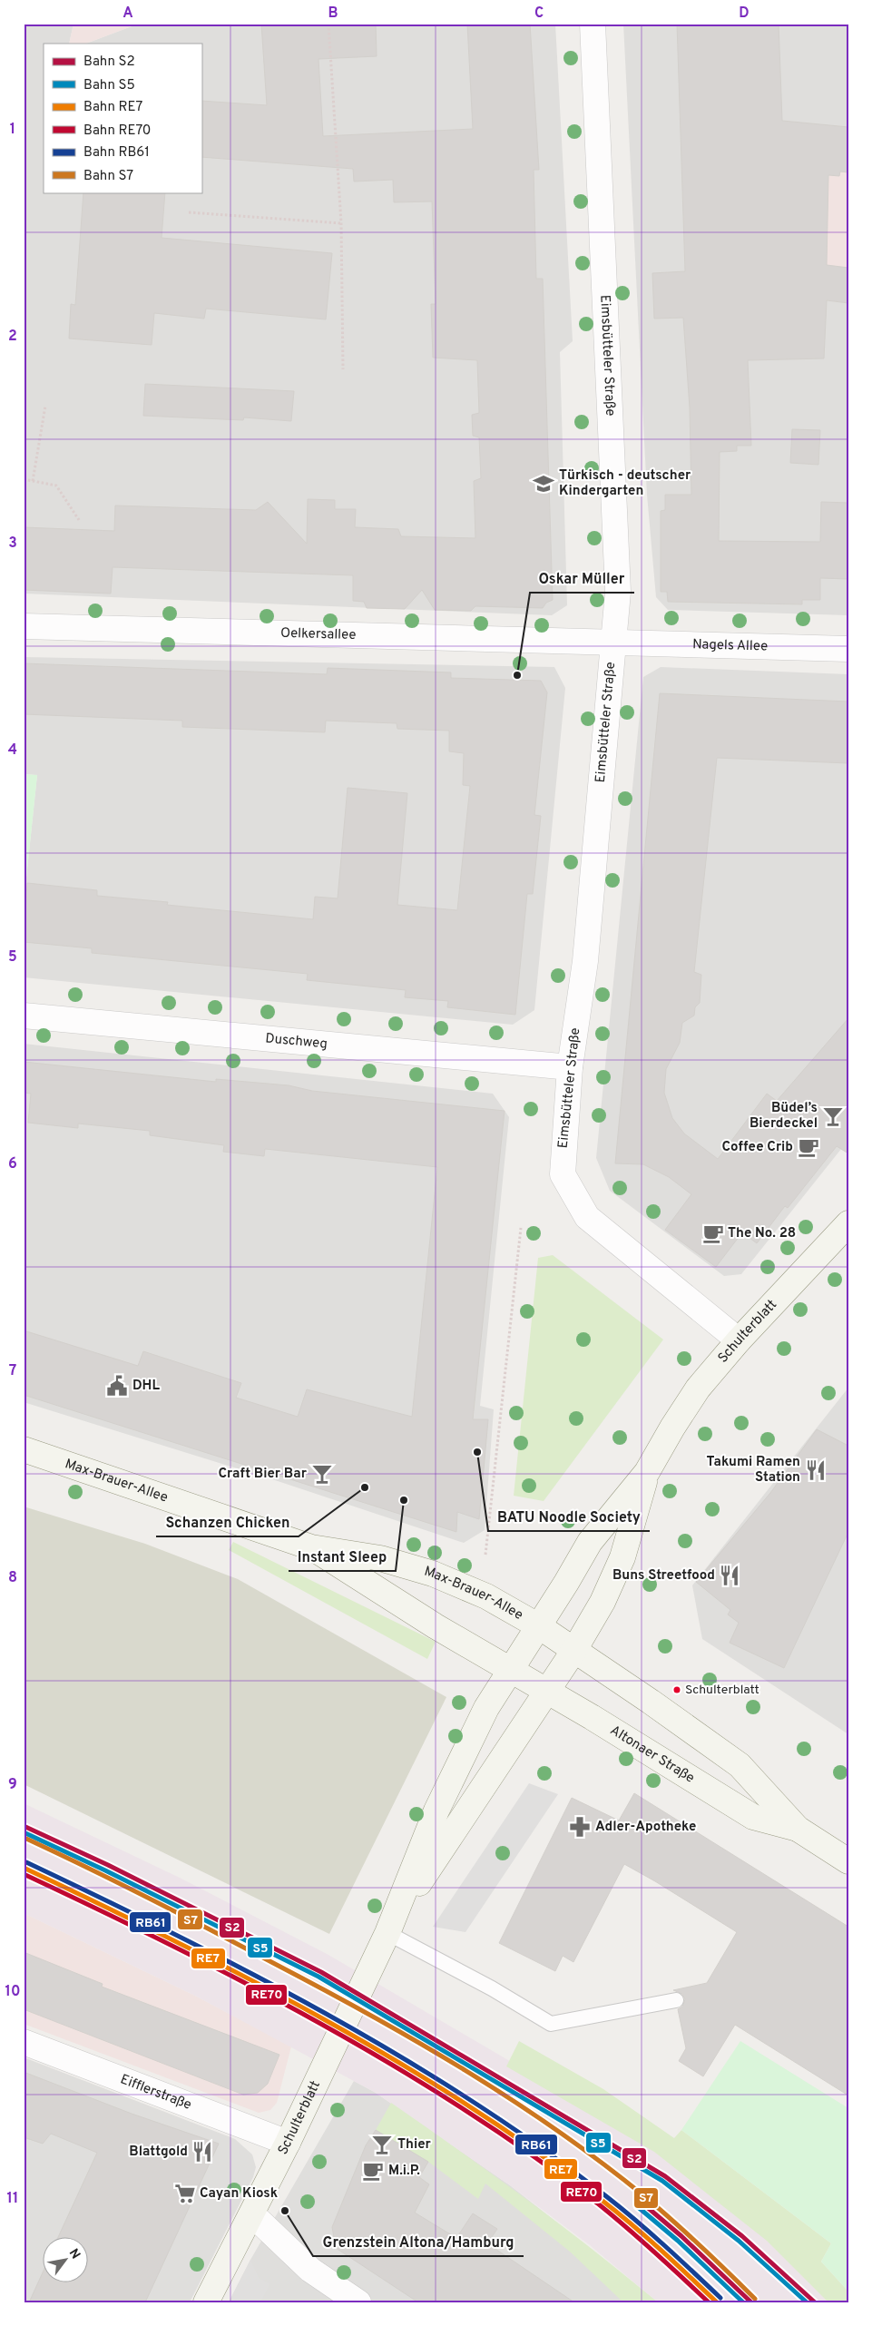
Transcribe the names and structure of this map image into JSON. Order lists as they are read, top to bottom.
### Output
{
  "streets": {
    "street": [
      "Eimsbütteler Straße",
      "Oelkersallee",
      "Nagels Allee",
      "Duschweg",
      "Schulterblatt",
      "Max-Brauer-Allee",
      "Altonaer Straße",
      "Eifflerstraße"
    ]
  },
  "crossings": [
    ["Eimsbütteler Straße", "Oelkersallee"],
    ["Eimsbütteler Straße", "Nagels Allee"],
    ["Eimsbütteler Straße", "Duschweg"],
    ["Eimsbütteler Straße", "Schulterblatt"],
    ["Oelkersallee", "Nagels Allee"],
    ["Schulterblatt", "Max-Brauer-Allee"],
    ["Schulterblatt", "Altonaer Straße"],
    ["Schulterblatt", "Eifflerstraße"],
    ["Max-Brauer-Allee", "Altonaer Straße"]
  ],
  "places": {
    "school or university": ["Türkisch - deutscher Kindergarten"],
    "other": [
      "Oskar Müller",
      "BATU Noodle Society",
      "Schanzen Chicken",
      "Instant Sleep",
      "Schulterblatt",
      "Grenzstein Altona/Hamburg"
    ],
    "bar": ["Büdel’s Bierdeckel", "Craft Bier Bar", "Thier"],
    "cafe": ["Coffee Crib", "The No. 28", "M.i.P."],
    "public building": ["DHL"],
    "restaurant": ["Takumi Ramen Station", "Buns Streetfood", "Blattgold"],
    "pharmacy": ["Adler-Apotheke"],
    "supermarket": ["Cayan Kiosk"]
  },
  "lines": [
    "rail line S2",
    "rail line S5",
    "rail line S7",
    "rail line RB61",
    "rail line RE7",
    "rail line RE70"
  ],
  "legend": [
    "Bahn S2",
    "Bahn S5",
    "Bahn RE7",
    "Bahn RE70",
    "Bahn RB61",
    "Bahn S7"
  ],
  "north": "top right",
  "grid": {
    "columns": [
      "A",
      "B",
      "C",
      "D"
    ],
    "rows": [
      "1",
      "2",
      "3",
      "4",
      "5",
      "6",
      "7",
      "8",
      "9",
      "10",
      "11"
    ]
  }
}
